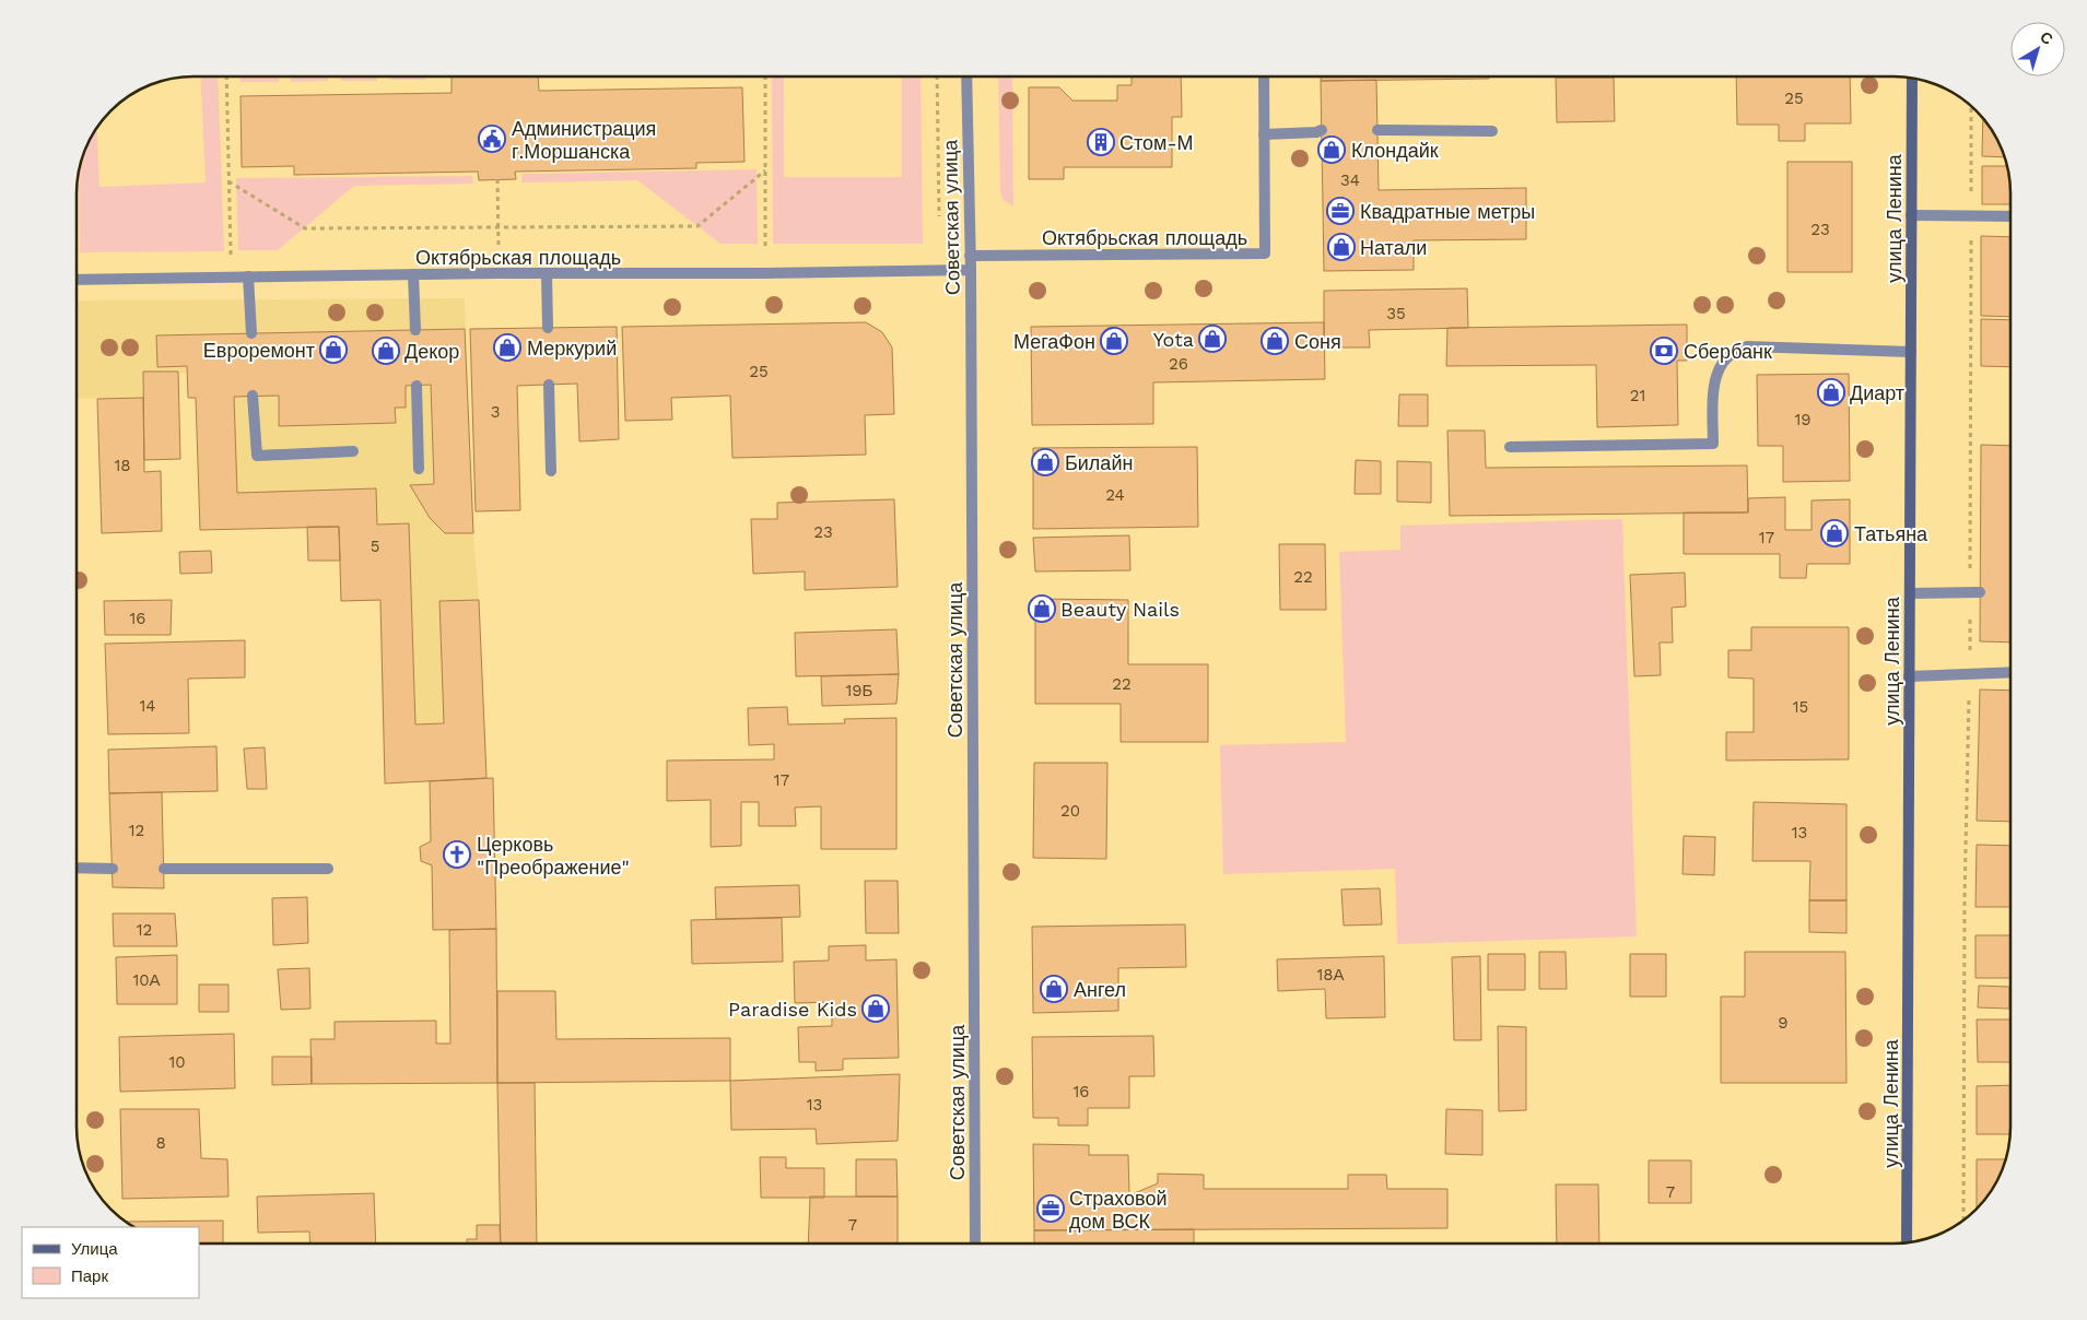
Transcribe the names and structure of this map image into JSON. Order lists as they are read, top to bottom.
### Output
{
  "streets": {
    "main road": ["улица Ленина"],
    "street": ["Советская улица", "Октябрьская площадь"]
  },
  "crossings": [
    ["Советская улица", "Октябрьская площадь"]
  ],
  "places": {
    "public building": ["Администрация г.Моршанска"],
    "building": ["Стом-М"],
    "shop": [
      "Клондайк",
      "Натали",
      "Yota",
      "МегаФон",
      "Соня",
      "Меркурий",
      "Евроремонт",
      "Декор",
      "Диарт",
      "Билайн",
      "Татьяна",
      "Beauty Nails",
      "Ангел",
      "Paradise Kids"
    ],
    "office": ["Квадратные метры", "Страховой дом ВСК"],
    "bank": ["Сбербанк"],
    "church": ["Церковь \"Преображение\""]
  },
  "house_numbers": [
    "25",
    "34",
    "23",
    "35",
    "26",
    "25",
    "21",
    "3",
    "19",
    "18",
    "24",
    "23",
    "17",
    "5",
    "22",
    "16",
    "22",
    "19Б",
    "14",
    "15",
    "17",
    "20",
    "12",
    "13",
    "12",
    "18А",
    "10А",
    "9",
    "10",
    "16",
    "13",
    "8",
    "7",
    "7"
  ],
  "legend": ["Улица", "Парк"],
  "north": "top right"
}
